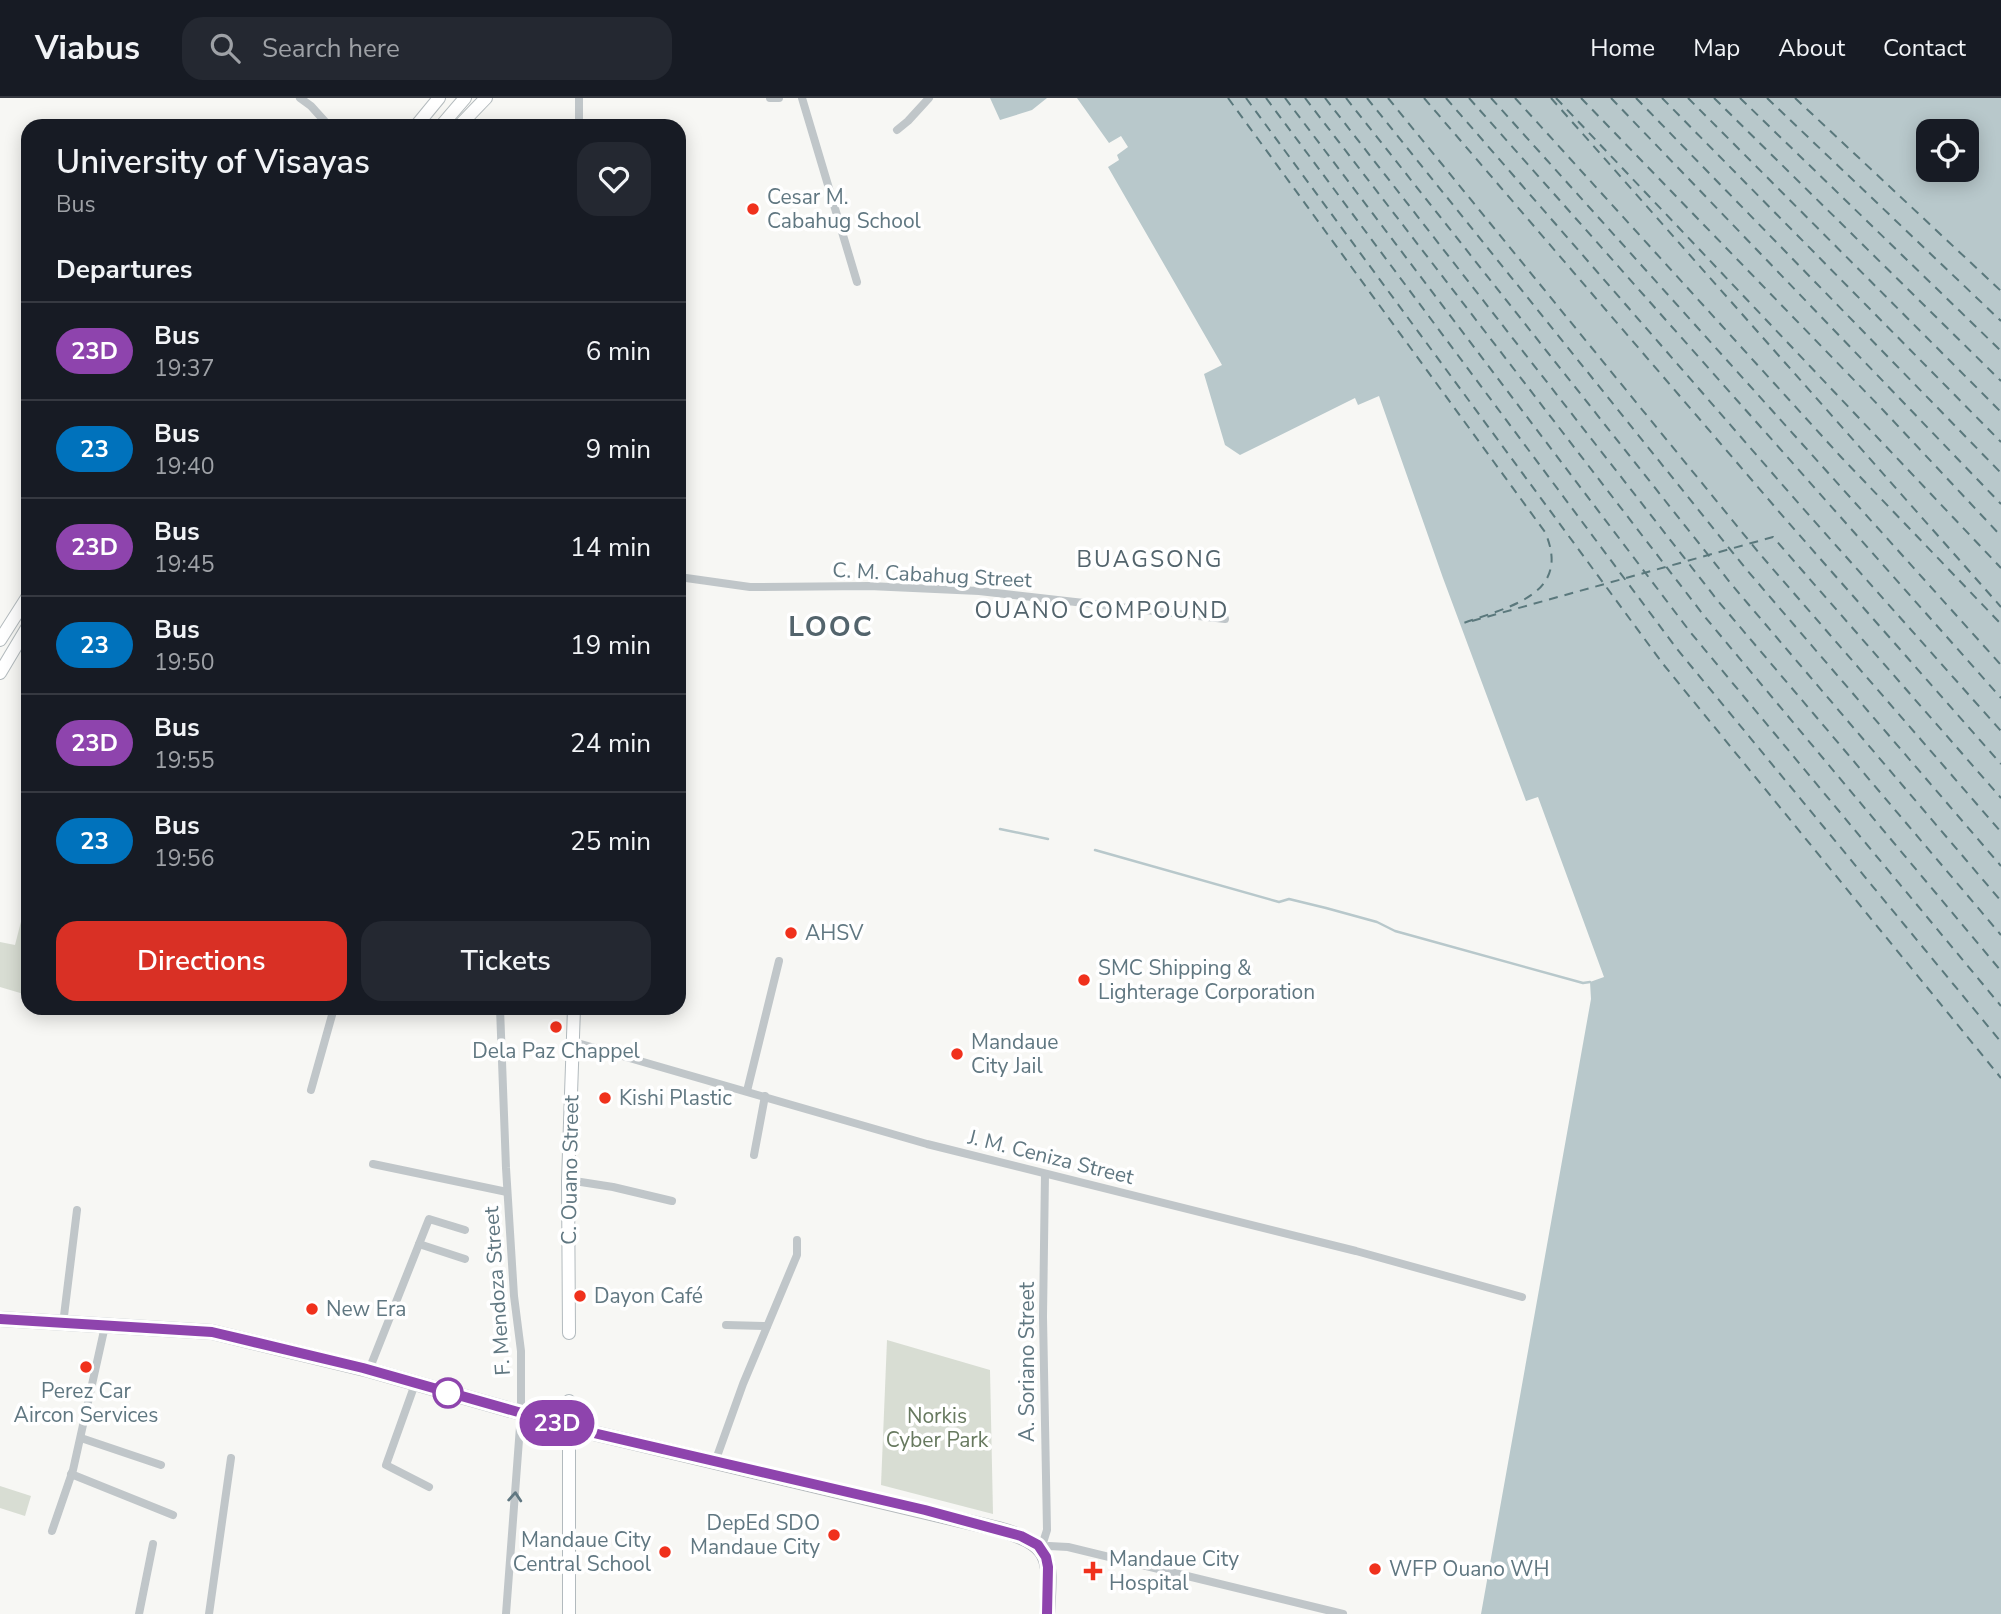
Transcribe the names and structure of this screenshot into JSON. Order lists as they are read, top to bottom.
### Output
{
  "streets": {
    "street": [
      "C. M. Cabahug Street",
      "J. M. Ceniza Street",
      "C. Ouano Street",
      "F. Mendoza Street",
      "A. Soriano Street"
    ]
  },
  "crossings": [
    ["J. M. Ceniza Street", "C. Ouano Street"],
    ["J. M. Ceniza Street", "A. Soriano Street"]
  ],
  "districts": ["BUAGSONG", "OUANO COMPOUND", "LOOC"],
  "parks": ["Norkis Cyber Park"],
  "places": {
    "other": [
      "Cesar M. Cabahug School",
      "AHSV",
      "SMC Shipping & Lighterage Corporation",
      "Dela Paz Chappel",
      "Mandaue City Jail",
      "Kishi Plastic",
      "Dayon Café",
      "New Era",
      "Perez Car Aircon Services",
      "DepEd SDO Mandaue City",
      "Mandaue City Central School",
      "WFP Ouano WH"
    ],
    "health": ["Mandaue City Hospital"]
  },
  "lines": ["bus line 23D"],
  "page": {
    "header": "Viabus",
    "search": "Search here",
    "nav": [
      "Home",
      "Map",
      "About",
      "Contact"
    ],
    "on_map": "23D",
    "heading": [
      ["University of Visayas", "Bus"],
      "Departures"
    ],
    "list": [
      {
        "mark": "23D",
        "name": "Bus",
        "note": "19:37",
        "value": "6 min"
      },
      {
        "mark": "23",
        "name": "Bus",
        "note": "19:40",
        "value": "9 min"
      },
      {
        "mark": "23D",
        "name": "Bus",
        "note": "19:45",
        "value": "14 min"
      },
      {
        "mark": "23",
        "name": "Bus",
        "note": "19:50",
        "value": "19 min"
      },
      {
        "mark": "23D",
        "name": "Bus",
        "note": "19:55",
        "value": "24 min"
      },
      {
        "mark": "23",
        "name": "Bus",
        "note": "19:56",
        "value": "25 min"
      }
    ],
    "buttons": ["Directions", "Tickets"]
  }
}
